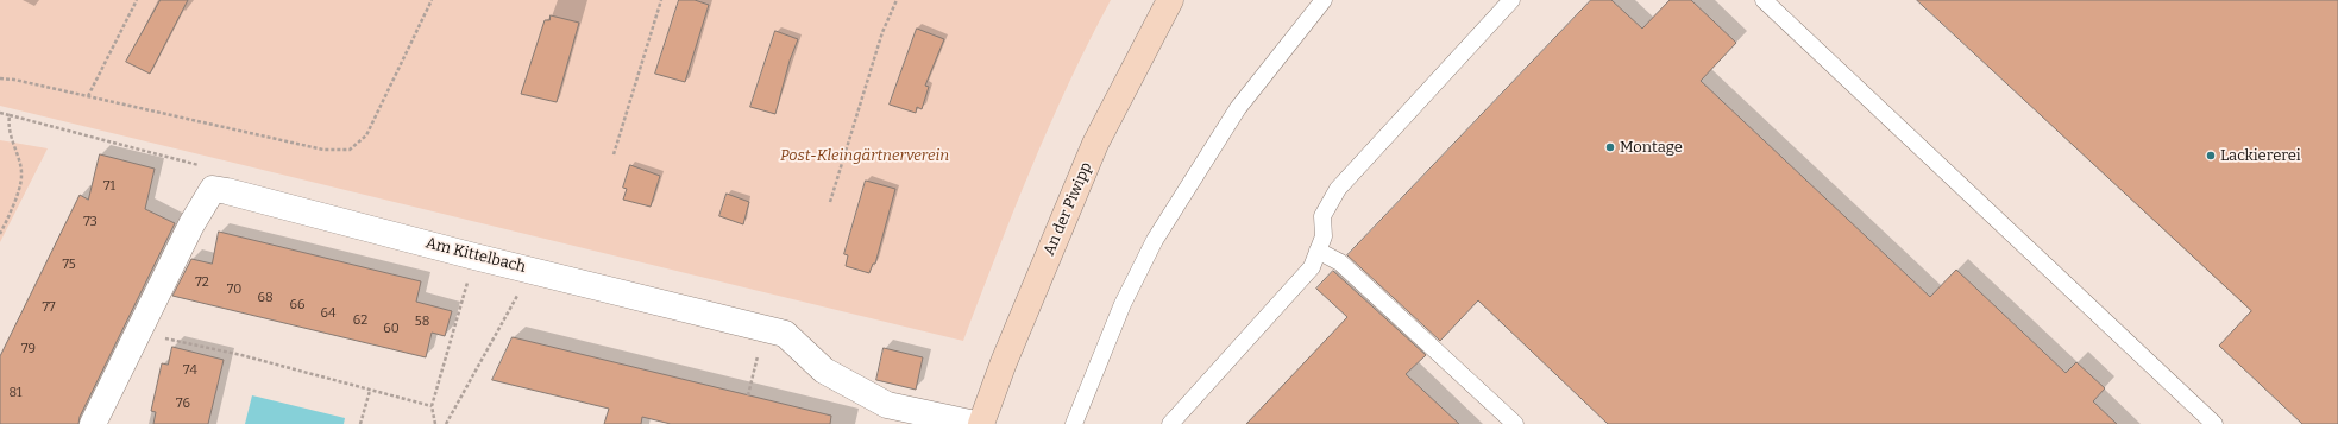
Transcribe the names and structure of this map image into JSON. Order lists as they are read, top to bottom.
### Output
{
  "streets": {
    "street": ["An der Piwipp", "Am Kittelbach"]
  },
  "parks": ["Post-Kleingärtnerverein"],
  "places": ["Montage", "Lackiererei"],
  "house_numbers": [
    "71",
    "73",
    "75",
    "72",
    "70",
    "68",
    "66",
    "77",
    "64",
    "62",
    "58",
    "60",
    "79",
    "74",
    "81",
    "76"
  ]
}
